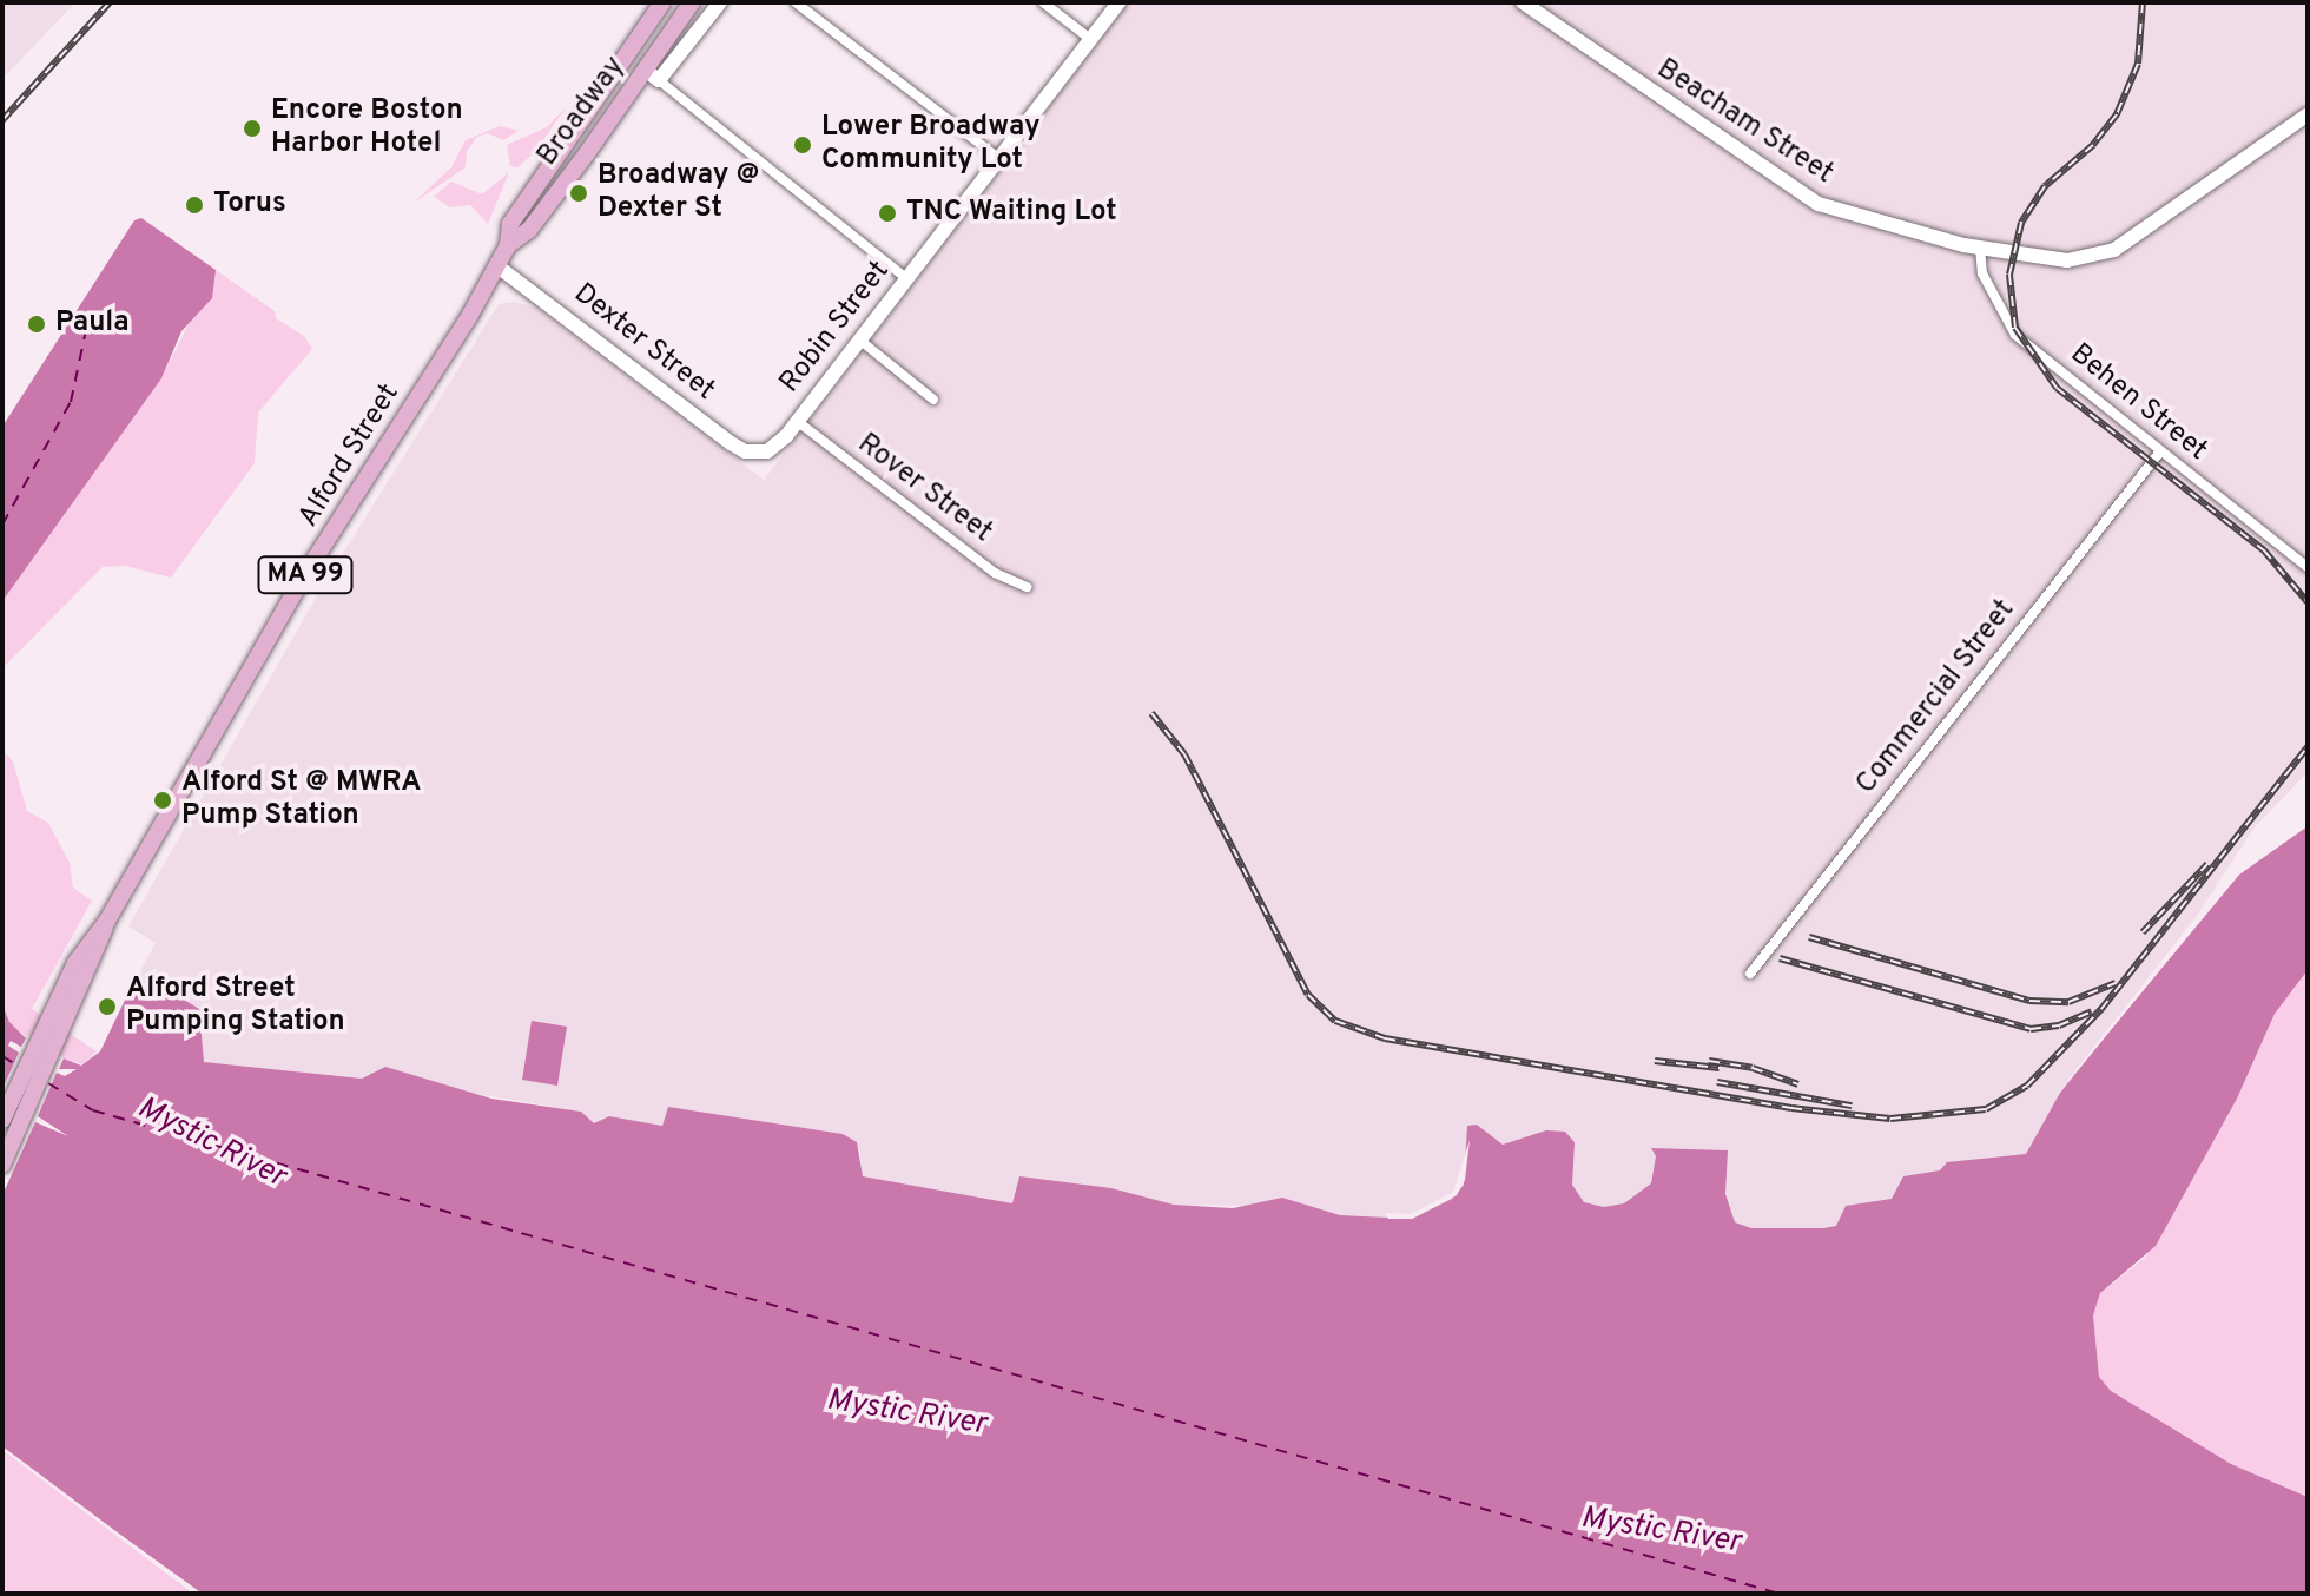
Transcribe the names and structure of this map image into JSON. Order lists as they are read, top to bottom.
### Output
{
  "streets": {
    "main road": [
      "Broadway",
      "Beacham Street",
      "Robin Street",
      "Dexter Street",
      "Alford Street",
      "MA 99"
    ],
    "street": ["Behen Street", "Rover Street", "Commercial Street"]
  },
  "crossings": [
    ["Broadway", "Dexter Street"],
    ["Broadway", "Alford Street"],
    ["Beacham Street", "Behen Street"],
    ["Robin Street", "Dexter Street"],
    ["Robin Street", "Rover Street"],
    ["Dexter Street", "Alford Street"],
    ["Behen Street", "Commercial Street"]
  ],
  "water": ["Mystic River"],
  "places": [
    "Encore Boston Harbor Hotel",
    "Lower Broadway Community Lot",
    "Broadway @ Dexter St",
    "Torus",
    "TNC Waiting Lot",
    "Paula",
    "Alford St @ MWRA Pump Station",
    "Alford Street Pumping Station"
  ]
}
